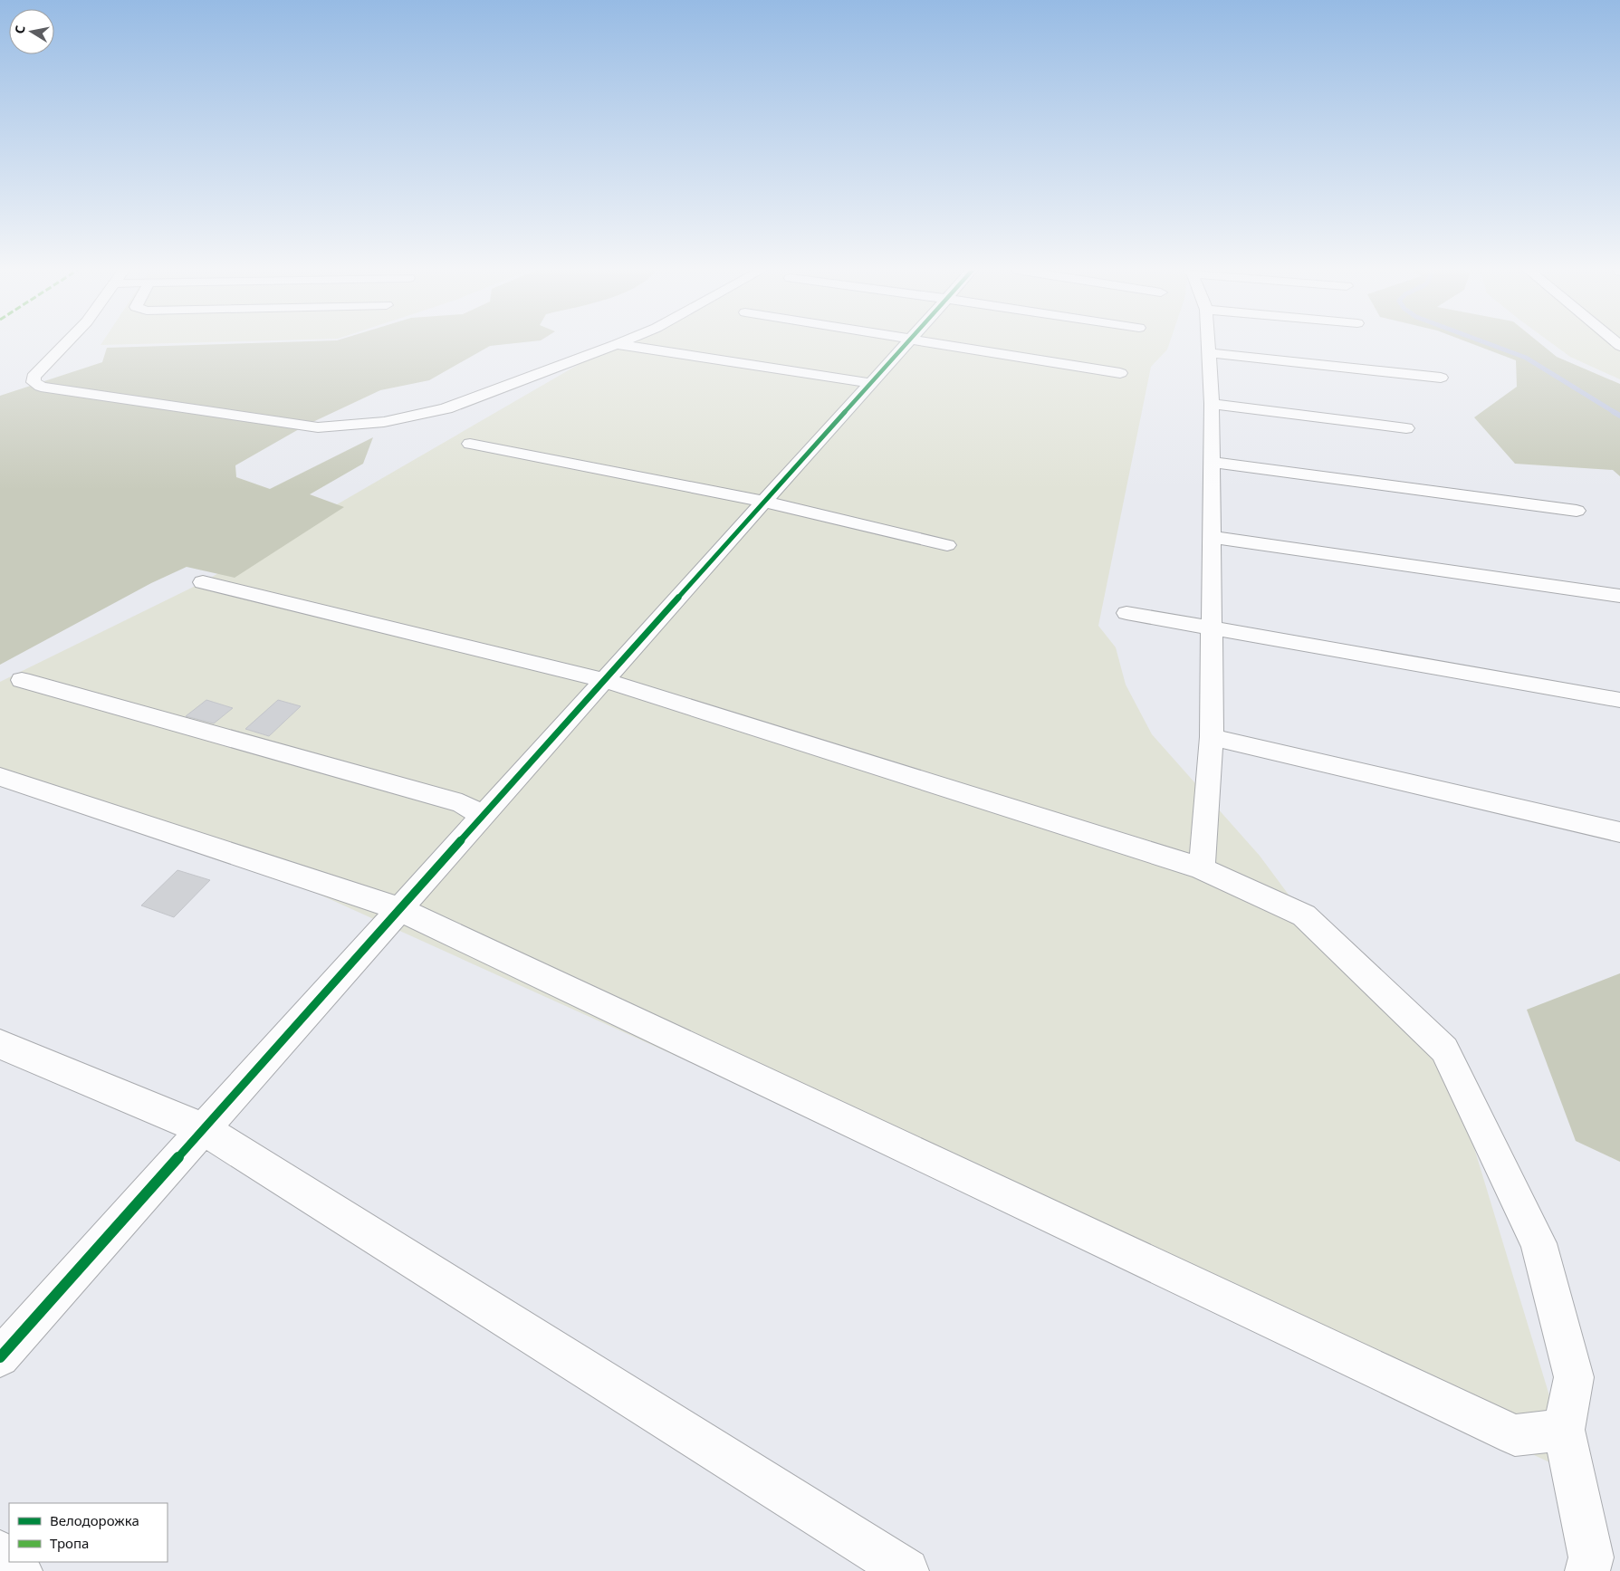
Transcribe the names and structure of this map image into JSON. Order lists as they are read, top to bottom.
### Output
{
  "legend": ["Велодорожка", "Тропа"],
  "north": "left"
}
